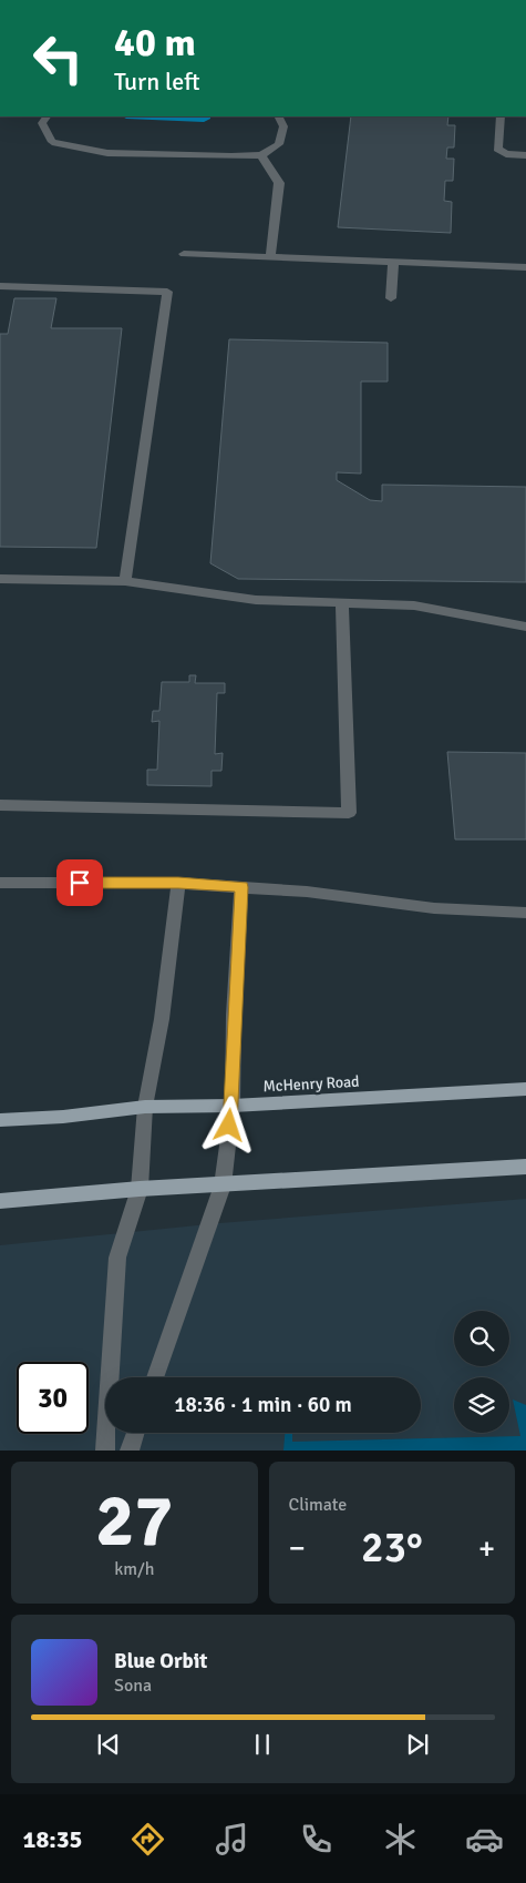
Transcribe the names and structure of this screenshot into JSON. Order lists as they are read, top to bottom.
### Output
{
  "streets": {
    "main road": ["McHenry Road"]
  },
  "page": {
    "turn": ["40 m", "Turn left"],
    "limit": "30",
    "trip": "18:36 · 1 min · 60 m",
    "tile": [
      ["27", "km/h"],
      "Climate"
    ],
    "heat": ["−", "23°", "+"],
    "song": ["Blue Orbit", "Sona"],
    "tabs": "18:35"
  }
}
